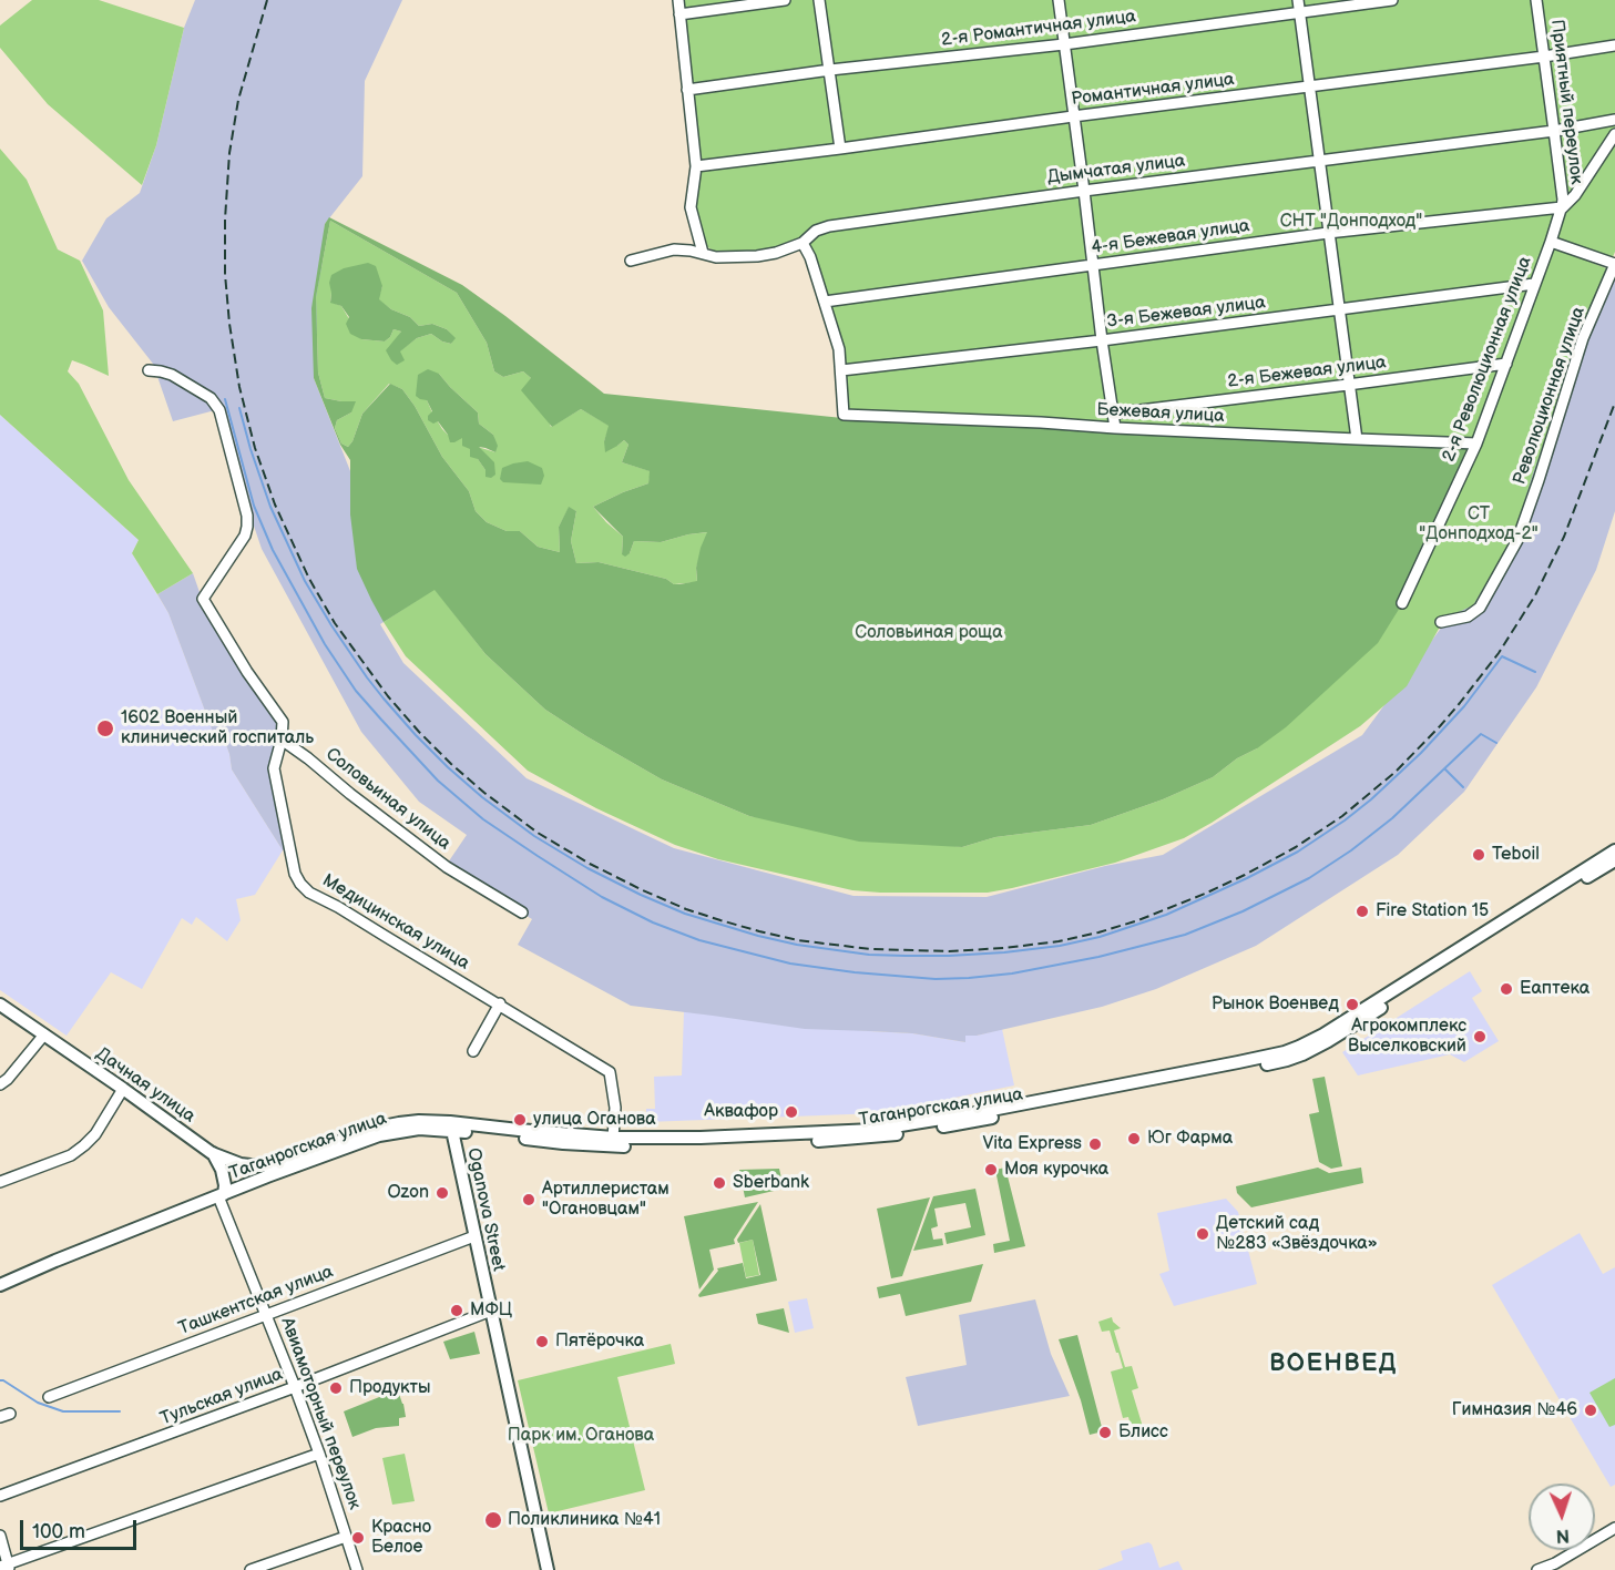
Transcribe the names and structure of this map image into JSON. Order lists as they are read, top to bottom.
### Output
{
  "streets": {
    "main road": ["Дачная улица", "Таганрогская улица", "Oganova Street"],
    "street": [
      "2-я Романтичная улица",
      "Романтичная улица",
      "Приятный переулок",
      "Дымчатая улица",
      "4-я Бежевая улица",
      "3-я Бежевая улица",
      "2-я Революционная улица",
      "2-я Бежевая улица",
      "Революционная улица",
      "Бежевая улица",
      "Соловьиная улица",
      "Медицинская улица",
      "Ташкентская улица",
      "Тульская улица",
      "Авиамоторный переулок"
    ]
  },
  "crossings": [
    ["Романтичная улица", "Приятный переулок"],
    ["Приятный переулок", "Дымчатая улица"],
    ["Приятный переулок", "4-я Бежевая улица"],
    ["Приятный переулок", "2-я Революционная улица"],
    ["4-я Бежевая улица", "2-я Революционная улица"],
    ["3-я Бежевая улица", "2-я Революционная улица"],
    ["3-я Бежевая улица", "Бежевая улица"],
    ["2-я Революционная улица", "2-я Бежевая улица"],
    ["2-я Революционная улица", "Бежевая улица"],
    ["Соловьиная улица", "Медицинская улица"],
    ["Медицинская улица", "Таганрогская улица"],
    ["Дачная улица", "Таганрогская улица"],
    ["Таганрогская улица", "Oganova Street"],
    ["Таганрогская улица", "Авиамоторный переулок"],
    ["Oganova Street", "Ташкентская улица"],
    ["Oganova Street", "Тульская улица"],
    ["Ташкентская улица", "Авиамоторный переулок"],
    ["Тульская улица", "Авиамоторный переулок"]
  ],
  "districts": ["ВОЕНВЕД"],
  "parks": [
    "СНТ \"Донподход\"",
    "СТ \"Донподход-2\"",
    "Соловьиная роща",
    "Парк им. Оганова"
  ],
  "places": [
    "1602 Военный клинический госпиталь",
    "Teboil",
    "Fire Station 15",
    "Еаптека",
    "Рынок Военвед",
    "Агрокомплекс Выселковский",
    "Аквафор",
    "улица Оганова",
    "Юг Фарма",
    "Vita Express",
    "Моя курочка",
    "Sberbank",
    "Ozon",
    "Артиллеристам \"Огановцам\"",
    "Детский сад №283 «Звёздочка»",
    "МФЦ",
    "Пятёрочка",
    "Продукты",
    "Гимназия №46",
    "Блисс",
    "Поликлиника №41",
    "Красно Белое"
  ],
  "scale_bar": "100 m",
  "north": "bottom"
}
